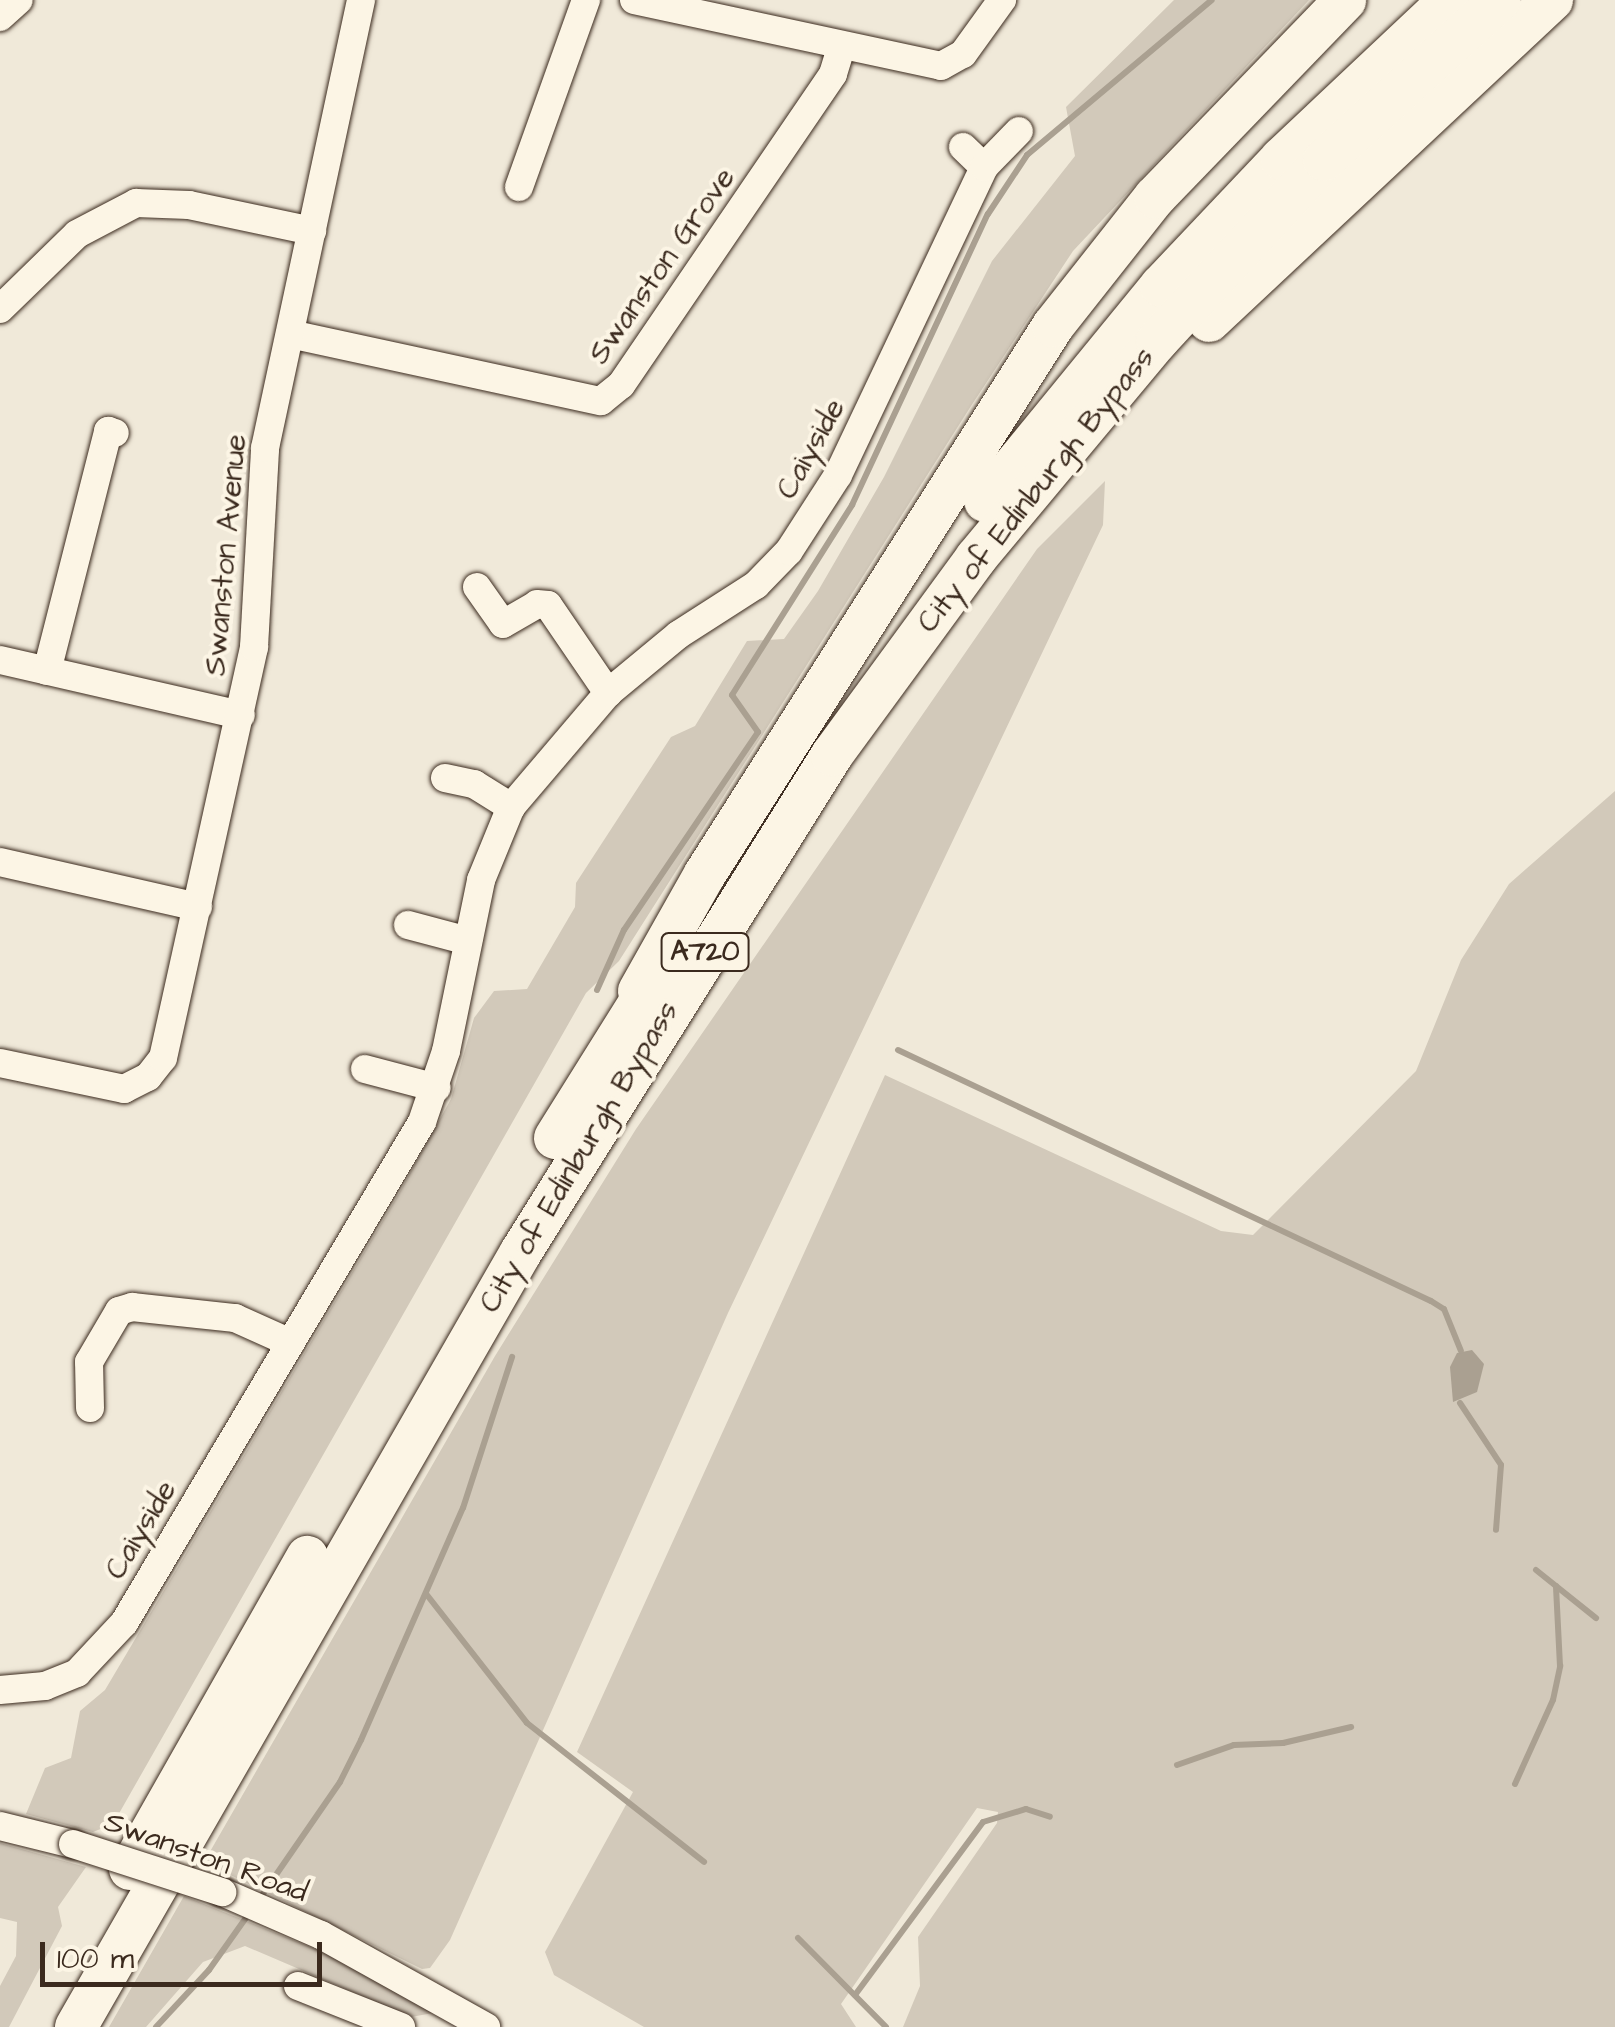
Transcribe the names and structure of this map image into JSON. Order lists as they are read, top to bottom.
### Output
{
  "streets": {
    "highway": ["City of Edinburgh Bypass", "A720"],
    "street": [
      "Swanston Grove",
      "Caiyside",
      "Swanston Avenue",
      "Swanston Road"
    ]
  },
  "crossings": [
    ["Swanston Grove", "Swanston Avenue"]
  ],
  "scale_bar": "100 m"
}
